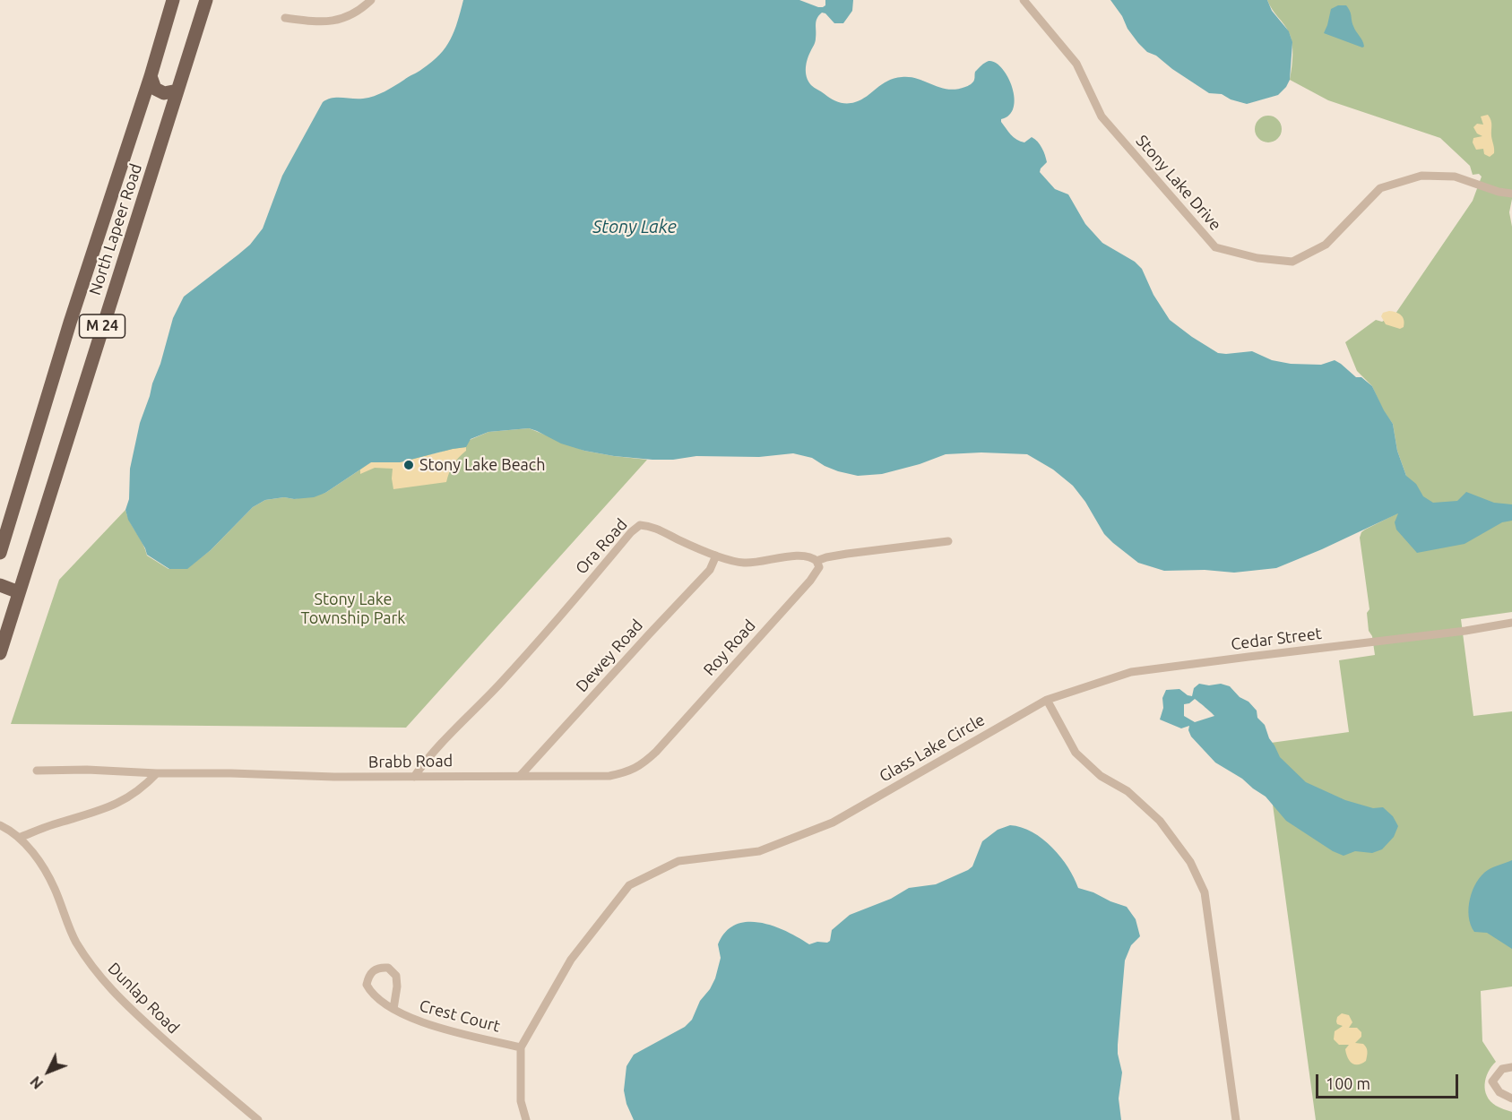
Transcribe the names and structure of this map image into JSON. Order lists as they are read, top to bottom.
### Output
{
  "streets": {
    "main road": ["North Lapeer Road", "M 24"],
    "street": [
      "Stony Lake Drive",
      "Ora Road",
      "Cedar Street",
      "Roy Road",
      "Dewey Road",
      "Glass Lake Circle",
      "Brabb Road",
      "Dunlap Road",
      "Crest Court"
    ]
  },
  "crossings": [
    ["Ora Road", "Roy Road"],
    ["Ora Road", "Dewey Road"],
    ["Ora Road", "Brabb Road"],
    ["Cedar Street", "Glass Lake Circle"],
    ["Roy Road", "Brabb Road"],
    ["Dewey Road", "Brabb Road"],
    ["Glass Lake Circle", "Crest Court"]
  ],
  "water": ["Stony Lake"],
  "parks": ["Stony Lake Township Park"],
  "places": ["Stony Lake Beach"],
  "scale_bar": "100 m",
  "north": "bottom left"
}
